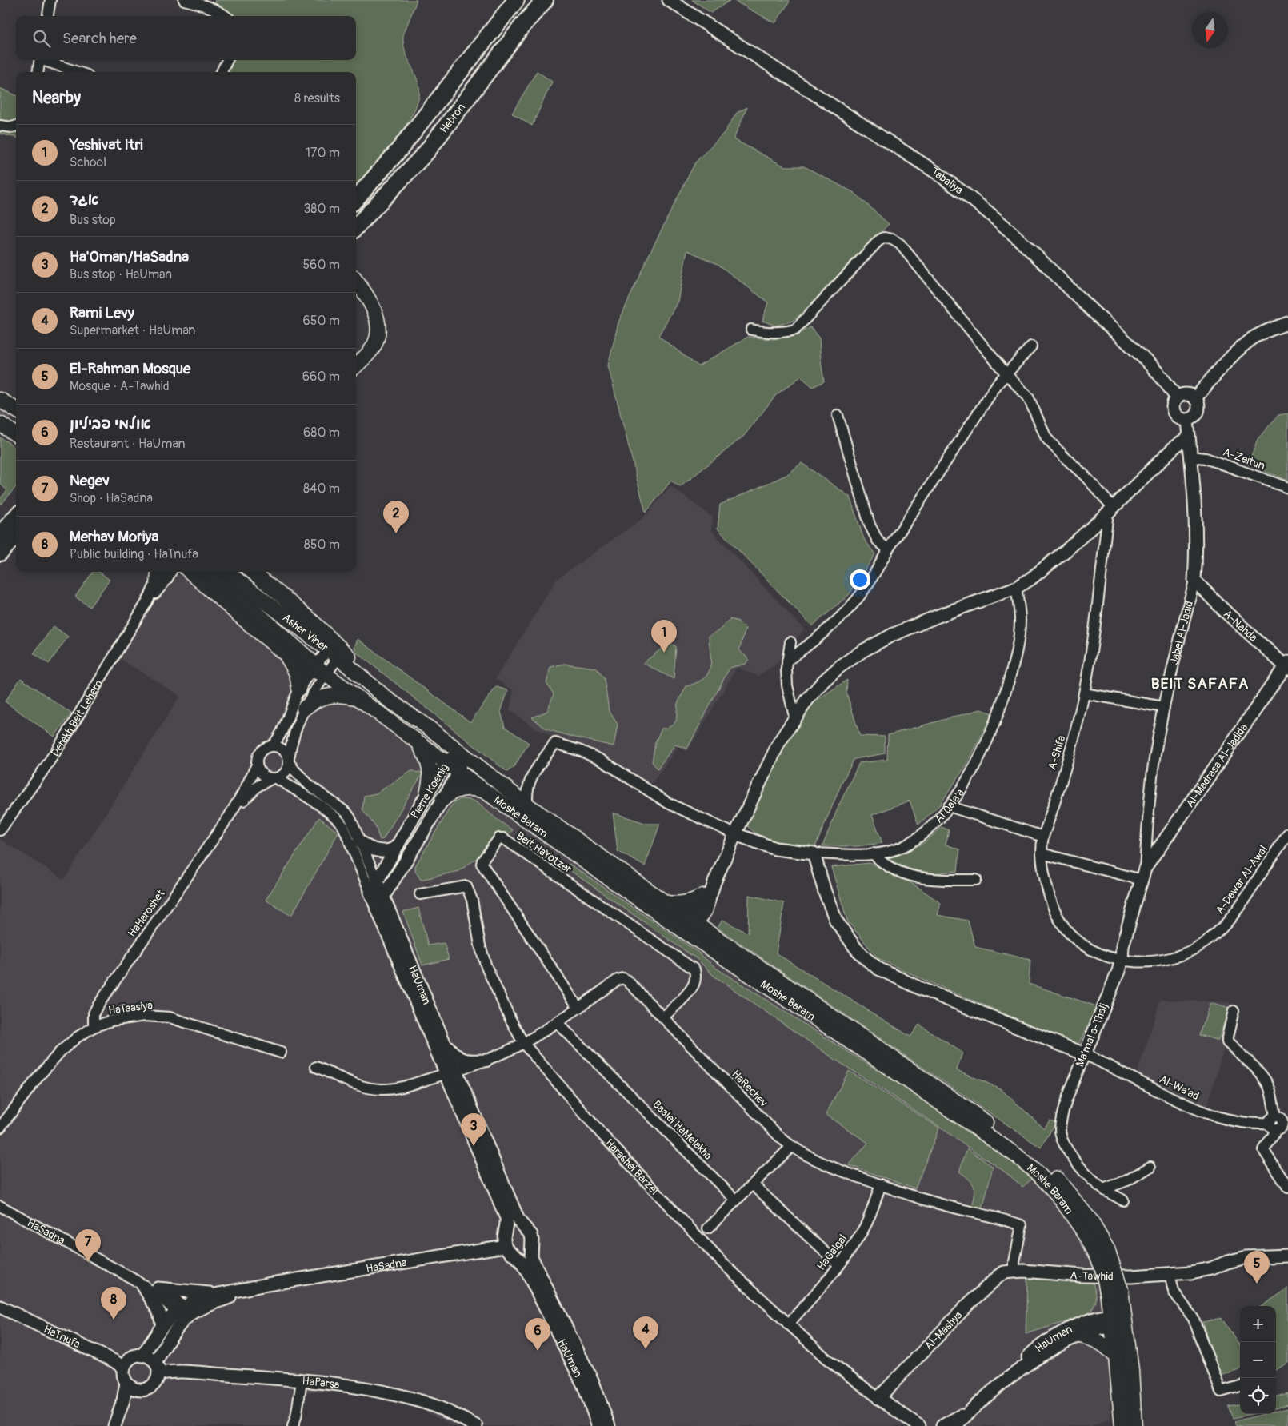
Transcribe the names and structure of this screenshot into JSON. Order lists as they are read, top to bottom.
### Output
{
  "streets": {
    "highway": ["Hebron"],
    "main road": ["Asher Viner", "Moshe Baram"],
    "street": [
      "Tabaliya",
      "A-Zeitun",
      "A-Nahda",
      "Jabel Al-Jadid",
      "Derekh Beit Lehem",
      "A-Shifa",
      "Al-Madrasa Al-Jadida",
      "Pierre Koenig",
      "Al Qala'a",
      "Beit HaYotzer",
      "A-Dawar Al-Awal",
      "HaHaroshet",
      "HaUman",
      "HaTaasiya",
      "Ma'mal a-Thalj",
      "Al-Wa'ad",
      "HaRechev",
      "Baalei HaMelakha",
      "Harashei Barzel",
      "HaSadna",
      "HaGalgal",
      "A-Tawhid",
      "Al-Mashya",
      "HaTnufa",
      "HaParsa"
    ]
  },
  "crossings": [
    ["Tabaliya", "Jabel Al-Jadid"],
    ["A-Zeitun", "Jabel Al-Jadid"],
    ["A-Nahda", "Jabel Al-Jadid"],
    ["A-Nahda", "Al-Madrasa Al-Jadida"],
    ["Asher Viner", "Moshe Baram"],
    ["Jabel Al-Jadid", "Al-Madrasa Al-Jadida"],
    ["Jabel Al-Jadid", "Ma'mal a-Thalj"],
    ["A-Shifa", "A-Dawar Al-Awal"],
    ["A-Shifa", "Ma'mal a-Thalj"],
    ["Al-Madrasa Al-Jadida", "Ma'mal a-Thalj"],
    ["Pierre Koenig", "Moshe Baram"],
    ["Pierre Koenig", "HaUman"],
    ["Moshe Baram", "HaUman"],
    ["Beit HaYotzer", "HaRechev"],
    ["A-Dawar Al-Awal", "Ma'mal a-Thalj"],
    ["HaHaroshet", "HaUman"],
    ["HaHaroshet", "HaTaasiya"],
    ["HaUman", "HaRechev"],
    ["HaUman", "HaSadna"],
    ["Ma'mal a-Thalj", "Al-Wa'ad"],
    ["HaRechev", "Baalei HaMelakha"],
    ["HaRechev", "Harashei Barzel"],
    ["HaRechev", "HaGalgal"],
    ["HaRechev", "A-Tawhid"],
    ["HaRechev", "Al-Mashya"],
    ["Harashei Barzel", "HaGalgal"],
    ["Harashei Barzel", "Al-Mashya"],
    ["A-Tawhid", "Al-Mashya"],
    ["HaTnufa", "HaParsa"]
  ],
  "districts": ["BEIT SAFAFA"],
  "north": "bottom",
  "page": {
    "search": "Search here",
    "heading": ["Nearby", "8 results"],
    "list": [
      {
        "mark": "1",
        "name": "Yeshivat Itri",
        "note": "School",
        "value": "170 m"
      },
      {
        "mark": "2",
        "name": "אגד",
        "note": "Bus stop",
        "value": "380 m"
      },
      {
        "mark": "3",
        "name": "Ha'Oman/HaSadna",
        "note": "Bus stop · HaUman",
        "value": "560 m"
      },
      {
        "mark": "4",
        "name": "Rami Levy",
        "note": "Supermarket · HaUman",
        "value": "650 m"
      },
      {
        "mark": "5",
        "name": "El-Rahman Mosque",
        "note": "Mosque · A-Tawhid",
        "value": "660 m"
      },
      {
        "mark": "6",
        "name": "אולמי פביליון",
        "note": "Restaurant · HaUman",
        "value": "680 m"
      },
      {
        "mark": "7",
        "name": "Negev",
        "note": "Shop · HaSadna",
        "value": "840 m"
      },
      {
        "mark": "8",
        "name": "Merhav Moriya",
        "note": "Public building · HaTnufa",
        "value": "850 m"
      }
    ],
    "pins": [
      "2",
      "1",
      "3",
      "7",
      "5",
      "8",
      "4",
      "6"
    ],
    "map_buttons": ["+", "−"]
  }
}
